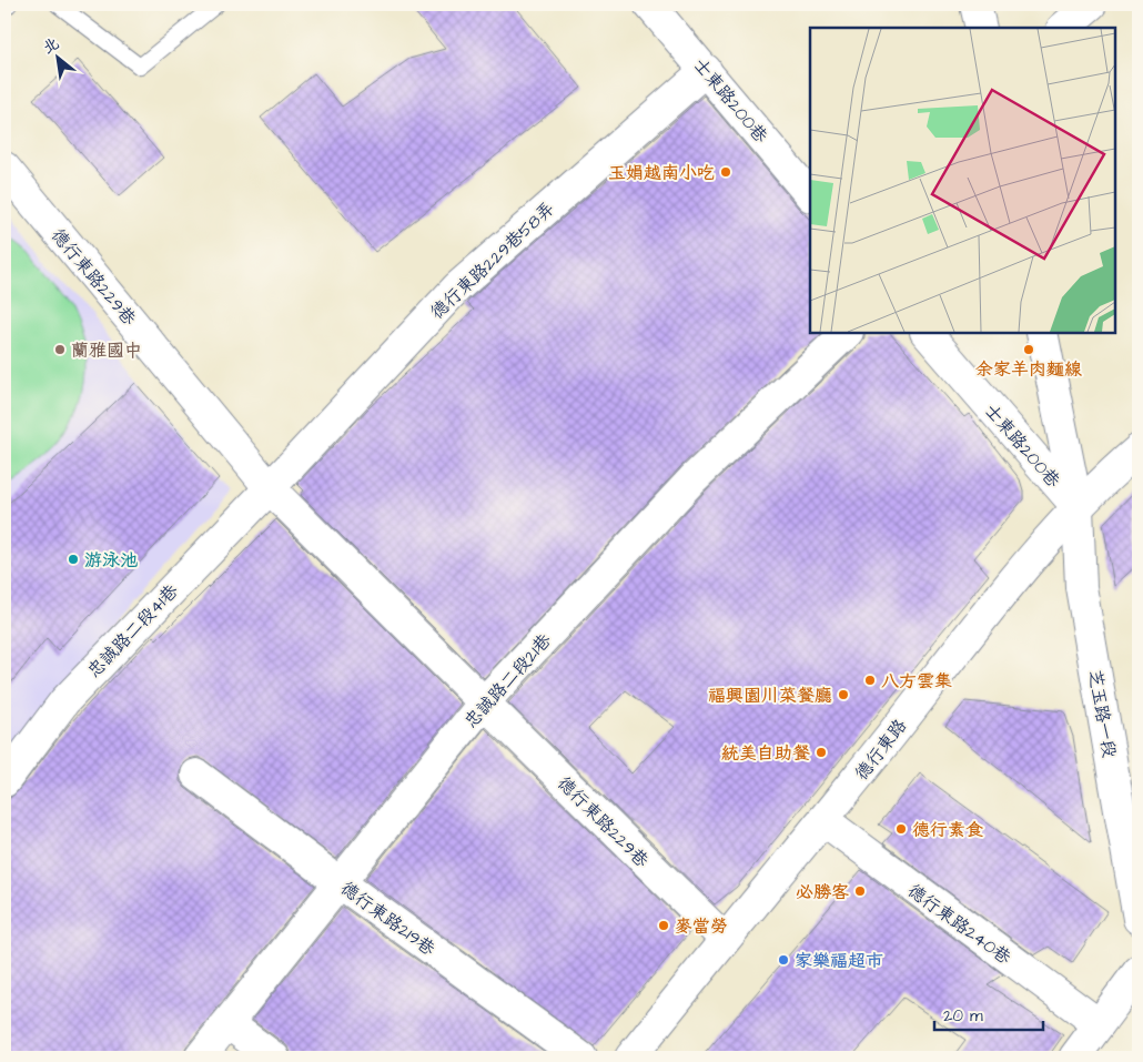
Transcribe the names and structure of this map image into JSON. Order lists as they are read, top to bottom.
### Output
{
  "streets": {
    "street": [
      "士東路200巷",
      "德行東路229巷58弄",
      "德行東路229巷",
      "忠誠路二段41巷",
      "忠誠路二段21巷",
      "芝玉路一段",
      "德行東路",
      "德行東路219巷",
      "德行東路240巷"
    ]
  },
  "crossings": [
    ["士東路200巷", "德行東路229巷58弄"],
    ["士東路200巷", "芝玉路一段"],
    ["士東路200巷", "德行東路"],
    ["德行東路229巷58弄", "德行東路229巷"],
    ["德行東路229巷58弄", "忠誠路二段41巷"],
    ["德行東路229巷", "忠誠路二段41巷"],
    ["德行東路229巷", "忠誠路二段21巷"],
    ["德行東路229巷", "德行東路"],
    ["忠誠路二段21巷", "德行東路219巷"],
    ["芝玉路一段", "德行東路"],
    ["德行東路", "德行東路240巷"]
  ],
  "places": [
    "玉娟越南小吃",
    "蘭雅國中",
    "余家羊肉麵線",
    "游泳池",
    "八方雲集",
    "福興園川菜餐廳",
    "統美自助餐",
    "德行素食",
    "必勝客",
    "麥當勞",
    "家樂福超市"
  ],
  "scale_bar": "20 m",
  "north": "top left"
}
